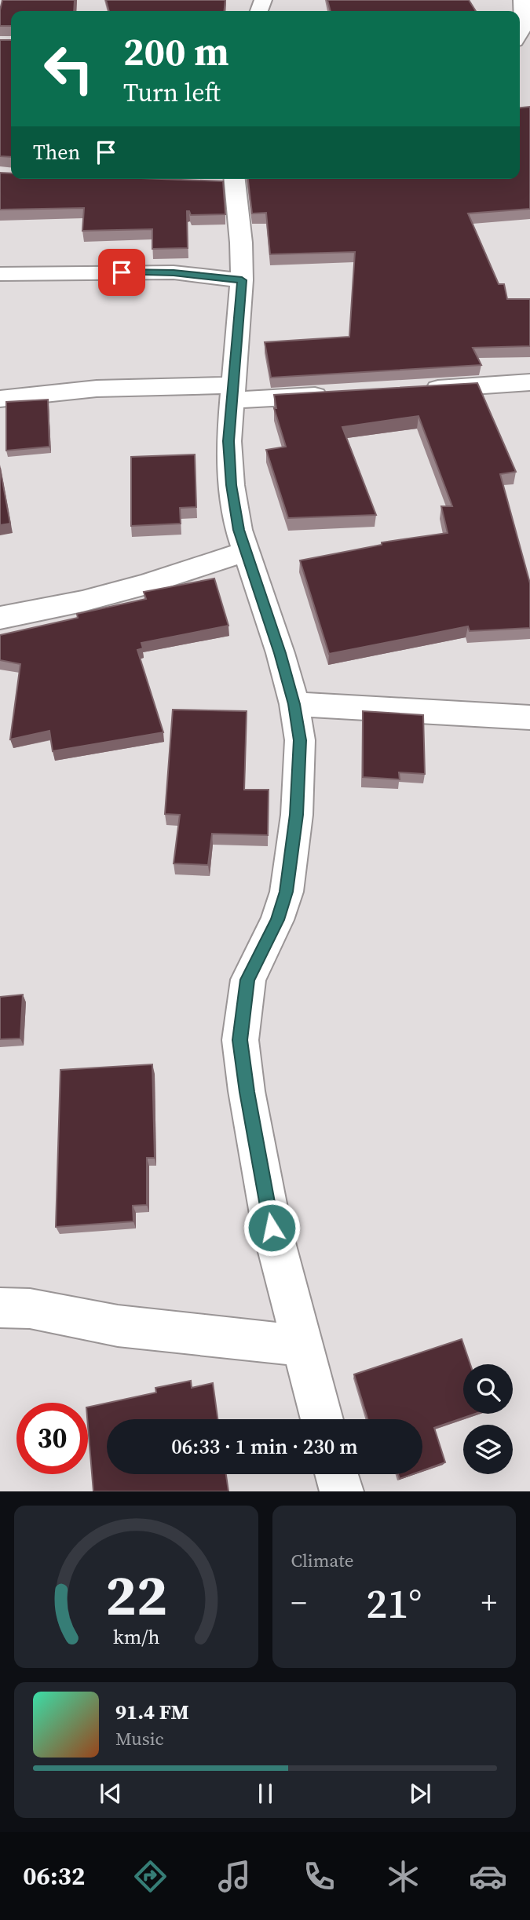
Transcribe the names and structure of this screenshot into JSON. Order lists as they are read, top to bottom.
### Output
{
  "page": {
    "turn": ["200 m", "Turn left"],
    "then": "Then",
    "limit": "30",
    "trip": "06:33 · 1 min · 230 m",
    "tile": "Climate",
    "heat": ["−", "21°", "+"],
    "song": ["91.4 FM", "Music"],
    "tabs": "06:32",
    "gauge": ["22", "km/h"]
  }
}
